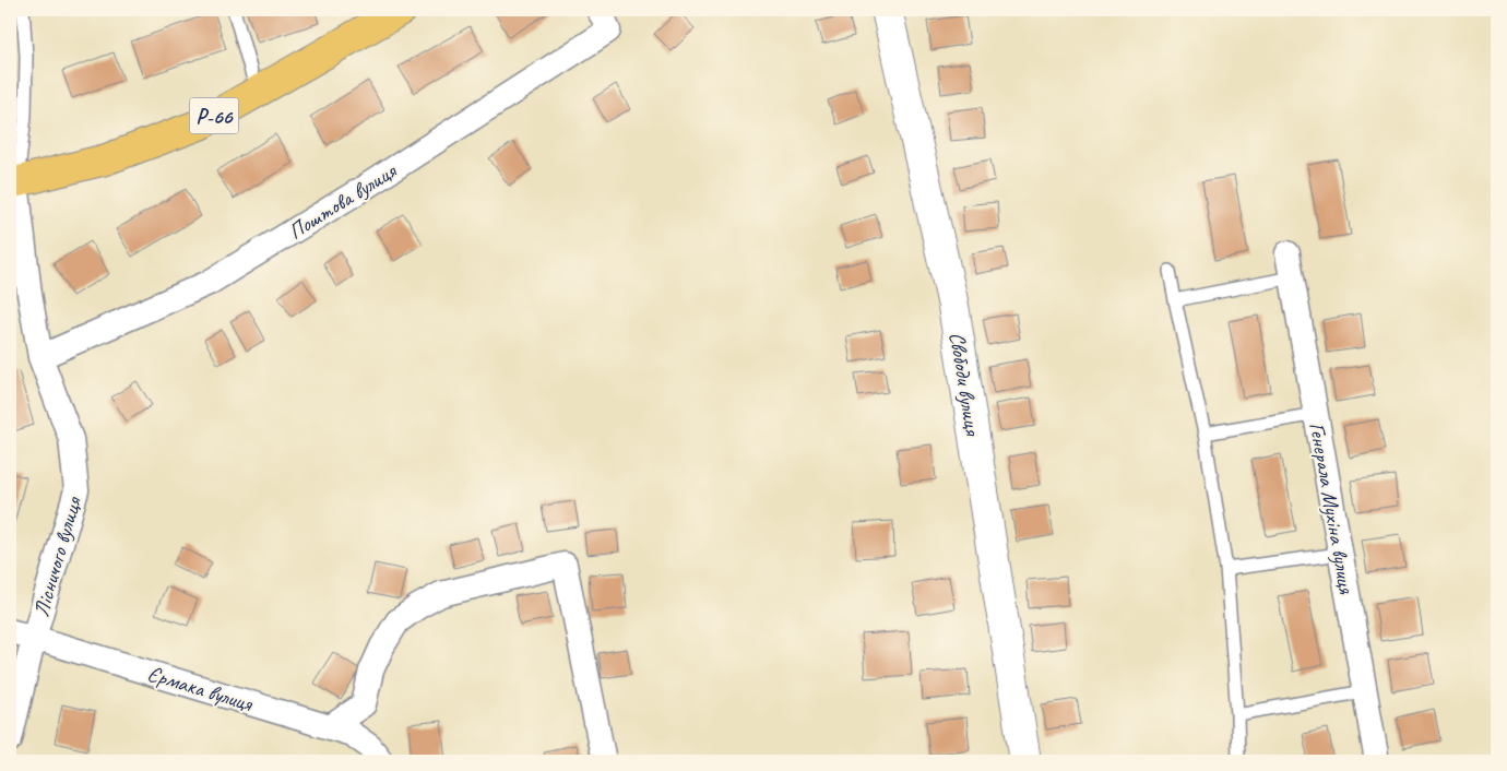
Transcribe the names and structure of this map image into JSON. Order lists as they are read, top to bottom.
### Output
{
  "streets": {
    "main road": ["Р-66"],
    "street": [
      "Поштова вулиця",
      "Свободи вулиця",
      "Генерала Мухіна вулиця",
      "Лісничого вулиця",
      "Єрмака вулиця"
    ]
  },
  "crossings": [
    ["Р-66", "Лісничого вулиця"],
    ["Поштова вулиця", "Лісничого вулиця"],
    ["Лісничого вулиця", "Єрмака вулиця"]
  ]
}
